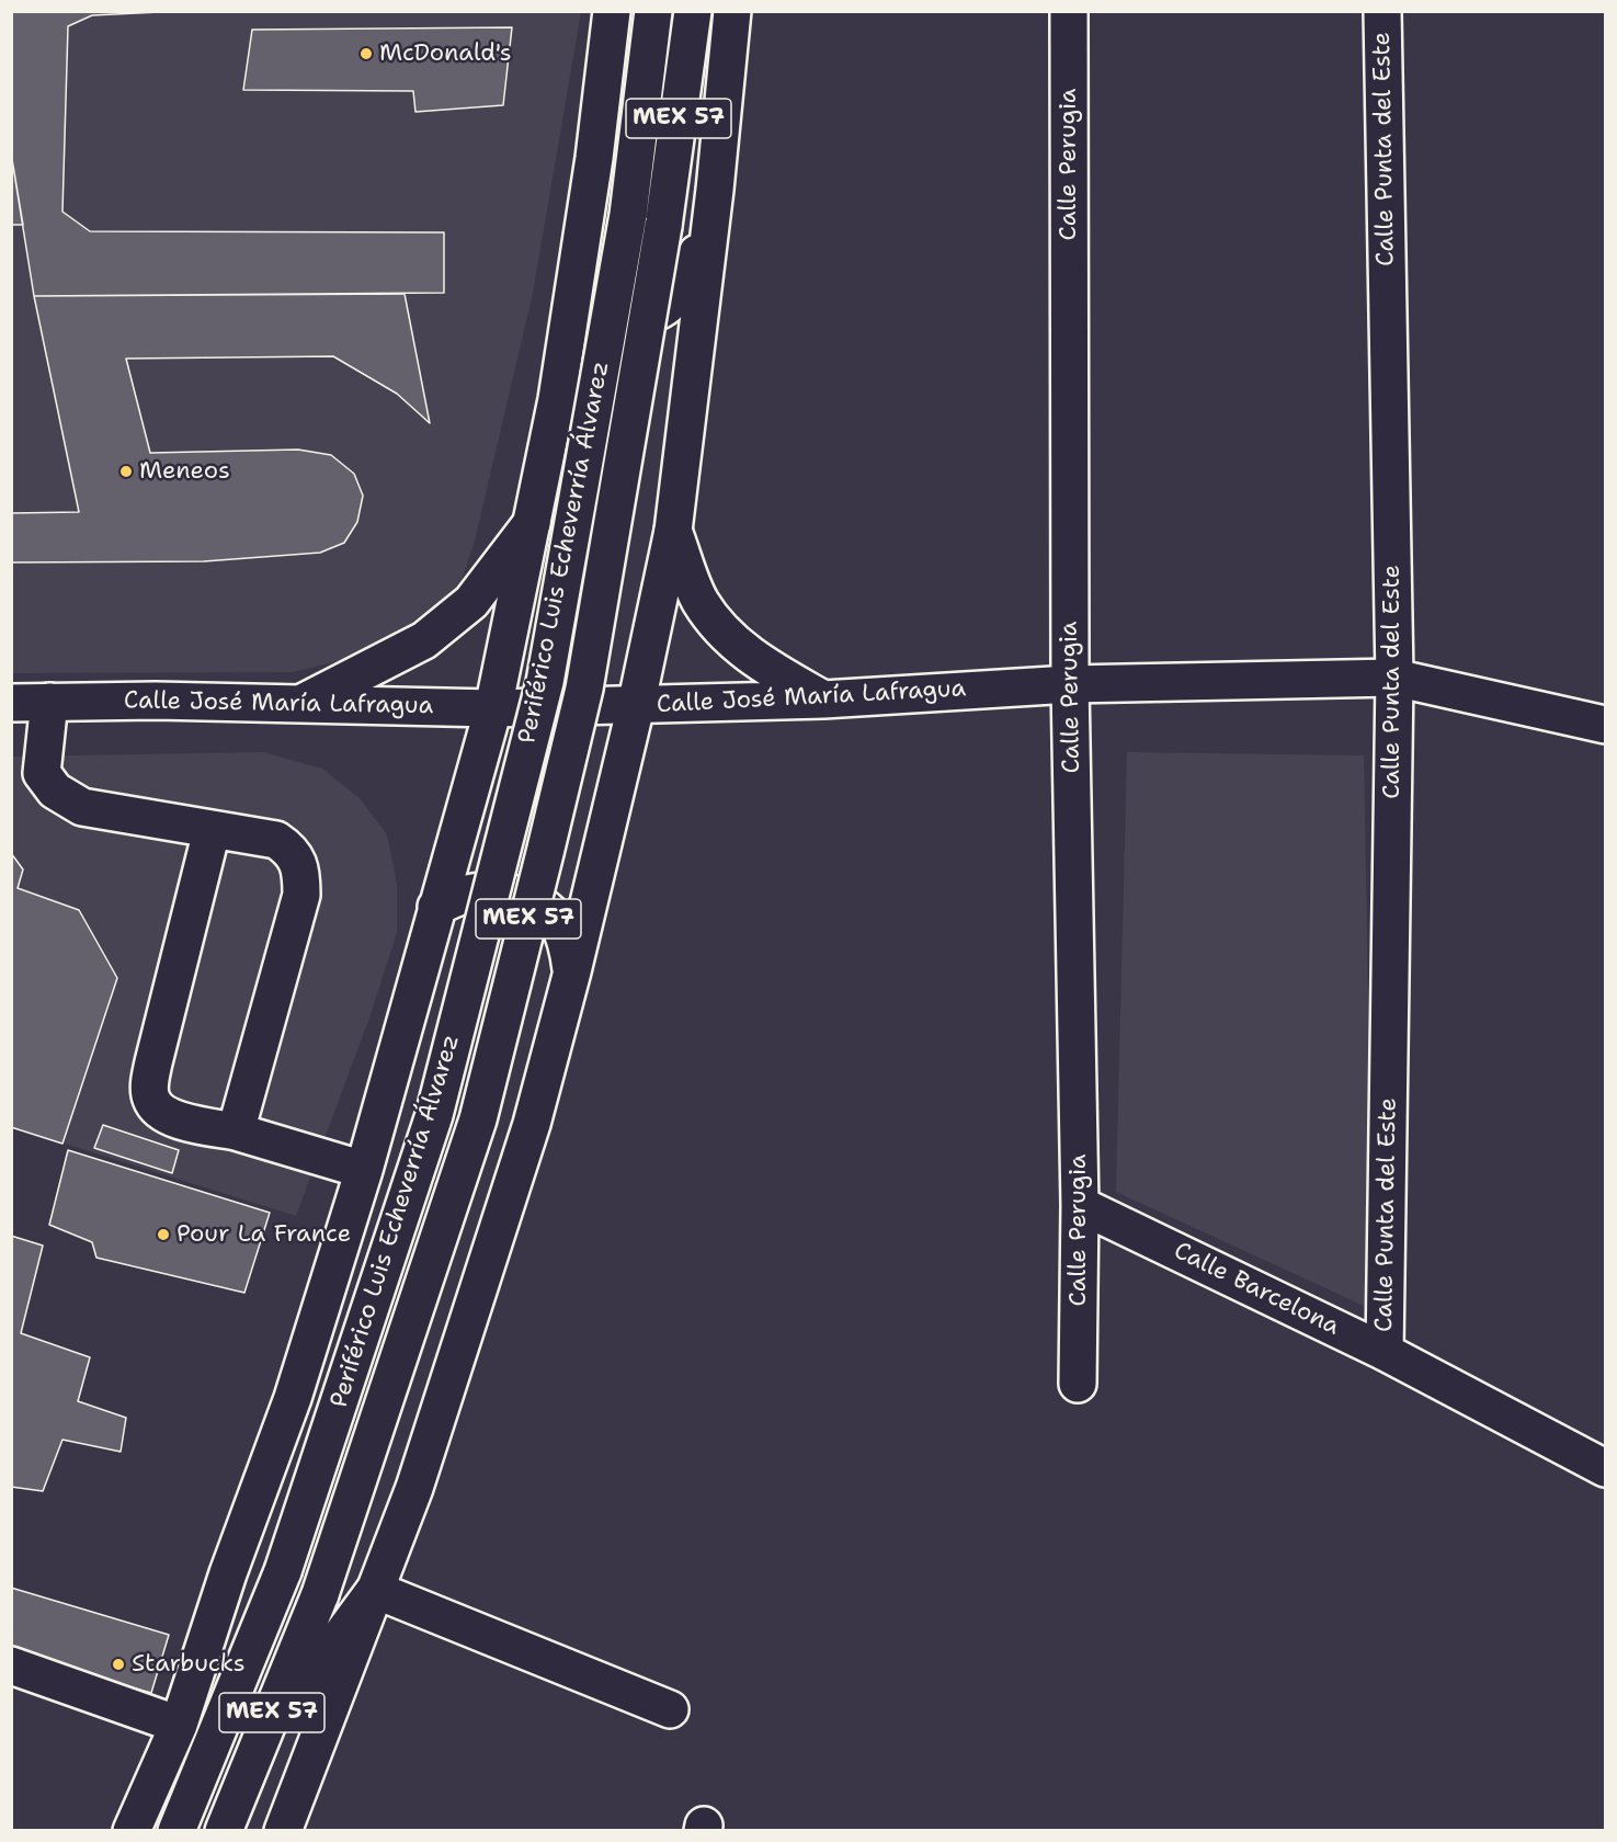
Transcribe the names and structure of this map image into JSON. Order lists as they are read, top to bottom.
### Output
{
  "streets": {
    "main road": [
      "MEX 57",
      "Calle Punta del Este",
      "Calle Perugia",
      "Periférico Luis Echeverría Álvarez",
      "Calle José María Lafragua",
      "Calle Barcelona"
    ]
  },
  "crossings": [
    ["Calle Punta del Este", "Calle José María Lafragua"],
    ["Calle Punta del Este", "Calle Barcelona"],
    ["Calle Perugia", "Calle José María Lafragua"],
    ["Calle Perugia", "Calle Barcelona"]
  ],
  "places": [
    "McDonald's",
    "Meneos",
    "Pour La France",
    "Starbucks"
  ]
}
